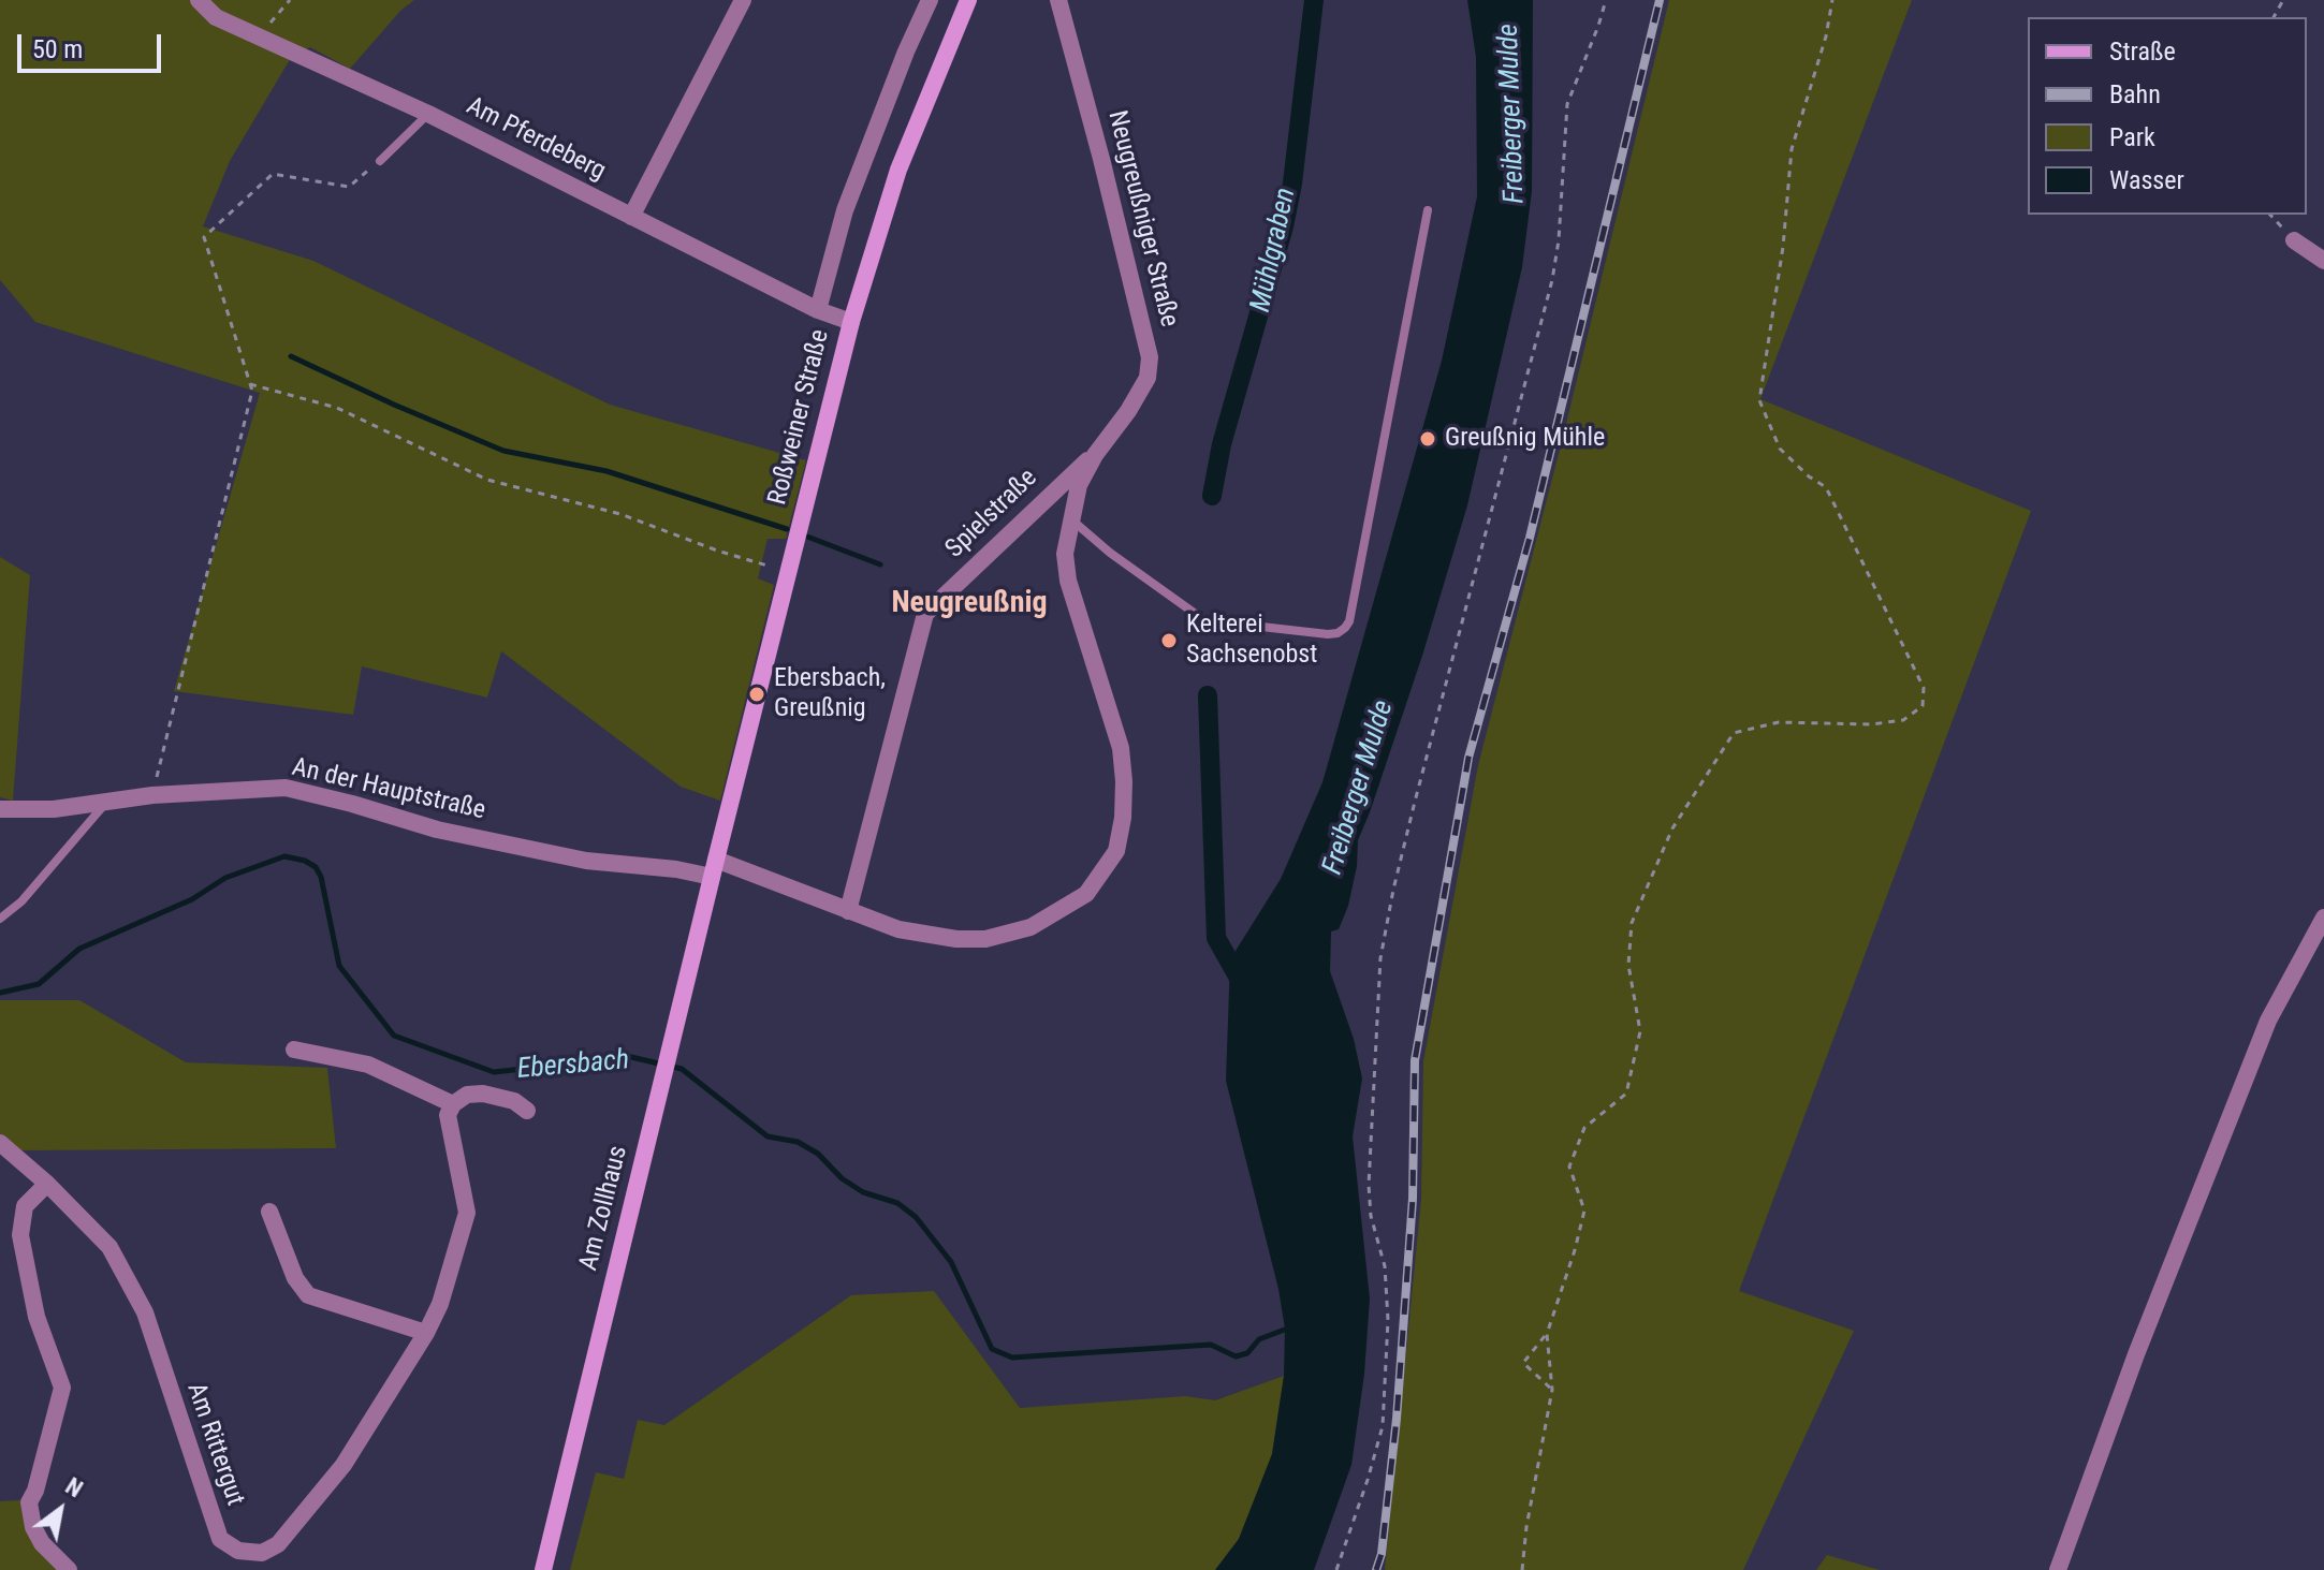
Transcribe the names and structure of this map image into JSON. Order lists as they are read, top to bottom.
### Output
{
  "streets": {
    "main road": ["Roßweiner Straße", "Am Zollhaus"],
    "street": [
      "Am Pferdeberg",
      "Neugreußniger Straße",
      "Spielstraße",
      "An der Hauptstraße",
      "Am Rittergut"
    ]
  },
  "crossings": [
    ["Am Pferdeberg", "Roßweiner Straße"],
    ["Neugreußniger Straße", "Roßweiner Straße"],
    ["Neugreußniger Straße", "Spielstraße"],
    ["Neugreußniger Straße", "An der Hauptstraße"],
    ["Neugreußniger Straße", "Am Zollhaus"],
    ["Roßweiner Straße", "An der Hauptstraße"],
    ["Roßweiner Straße", "Am Zollhaus"],
    ["An der Hauptstraße", "Am Zollhaus"]
  ],
  "districts": ["Neugreußnig"],
  "water": ["Freiberger Mulde", "Mühlgraben", "Ebersbach"],
  "places": ["Greußnig Mühle", "Kelterei Sachsenobst", "Ebersbach, Greußnig"],
  "legend": [
    "Straße",
    "Bahn",
    "Park",
    "Wasser"
  ],
  "scale_bar": "50 m",
  "north": "top right"
}
